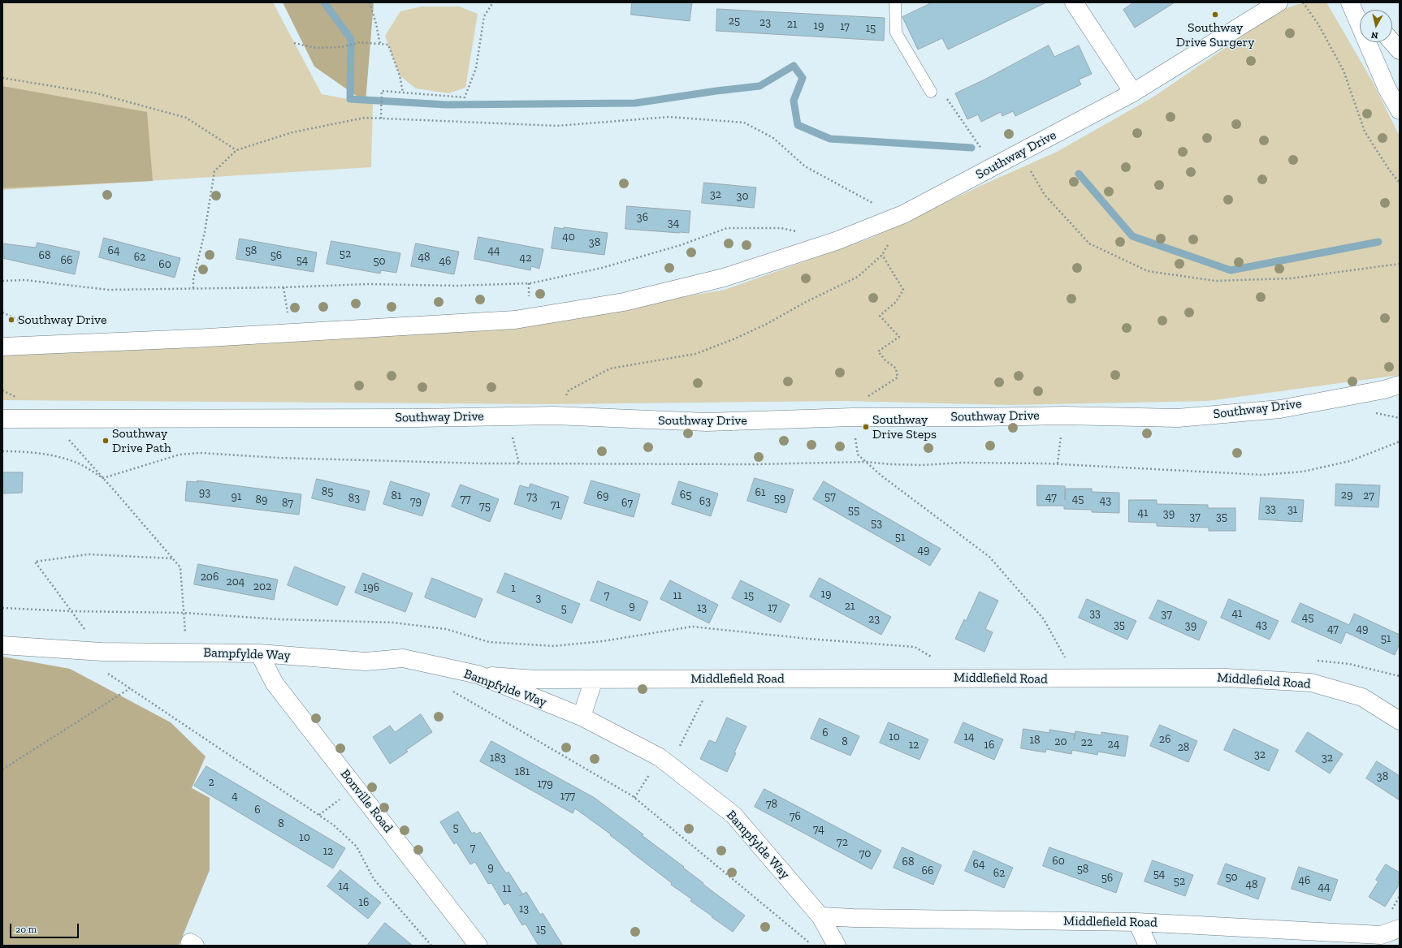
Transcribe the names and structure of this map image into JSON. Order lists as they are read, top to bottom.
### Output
{
  "streets": {
    "street": [
      "Southway Drive",
      "Bampfylde Way",
      "Middlefield Road",
      "Bonville Road"
    ]
  },
  "crossings": [
    ["Bampfylde Way", "Middlefield Road"],
    ["Bampfylde Way", "Bonville Road"]
  ],
  "places": [
    "Southway Drive Surgery",
    "Southway Drive",
    "Southway Drive Steps",
    "Southway Drive Path"
  ],
  "house_numbers": [
    "25",
    "23",
    "21",
    "19",
    "17",
    "15",
    "32",
    "30",
    "36",
    "34",
    "40",
    "38",
    "64",
    "58",
    "44",
    "52",
    "68",
    "56",
    "62",
    "48",
    "42",
    "66",
    "54",
    "50",
    "46",
    "60",
    "85",
    "93",
    "61",
    "65",
    "29",
    "81",
    "69",
    "27",
    "91",
    "73",
    "57",
    "47",
    "83",
    "59",
    "77",
    "45",
    "89",
    "43",
    "79",
    "63",
    "87",
    "67",
    "71",
    "75",
    "33",
    "31",
    "55",
    "41",
    "39",
    "37",
    "35",
    "53",
    "51",
    "49",
    "206",
    "204",
    "202",
    "196",
    "1",
    "19",
    "7",
    "11",
    "15",
    "3",
    "9",
    "21",
    "13",
    "17",
    "5",
    "33",
    "41",
    "37",
    "45",
    "23",
    "35",
    "43",
    "39",
    "47",
    "49",
    "51",
    "6",
    "10",
    "14",
    "26",
    "18",
    "8",
    "20",
    "22",
    "24",
    "12",
    "16",
    "28",
    "32",
    "183",
    "32",
    "181",
    "38",
    "2",
    "179",
    "4",
    "177",
    "78",
    "6",
    "76",
    "8",
    "5",
    "74",
    "10",
    "72",
    "7",
    "12",
    "70",
    "60",
    "68",
    "64",
    "9",
    "58",
    "66",
    "62",
    "54",
    "50",
    "56",
    "46",
    "52",
    "48",
    "14",
    "44",
    "11",
    "16",
    "13",
    "15"
  ],
  "scale_bar": "20 m",
  "north": "bottom"
}
